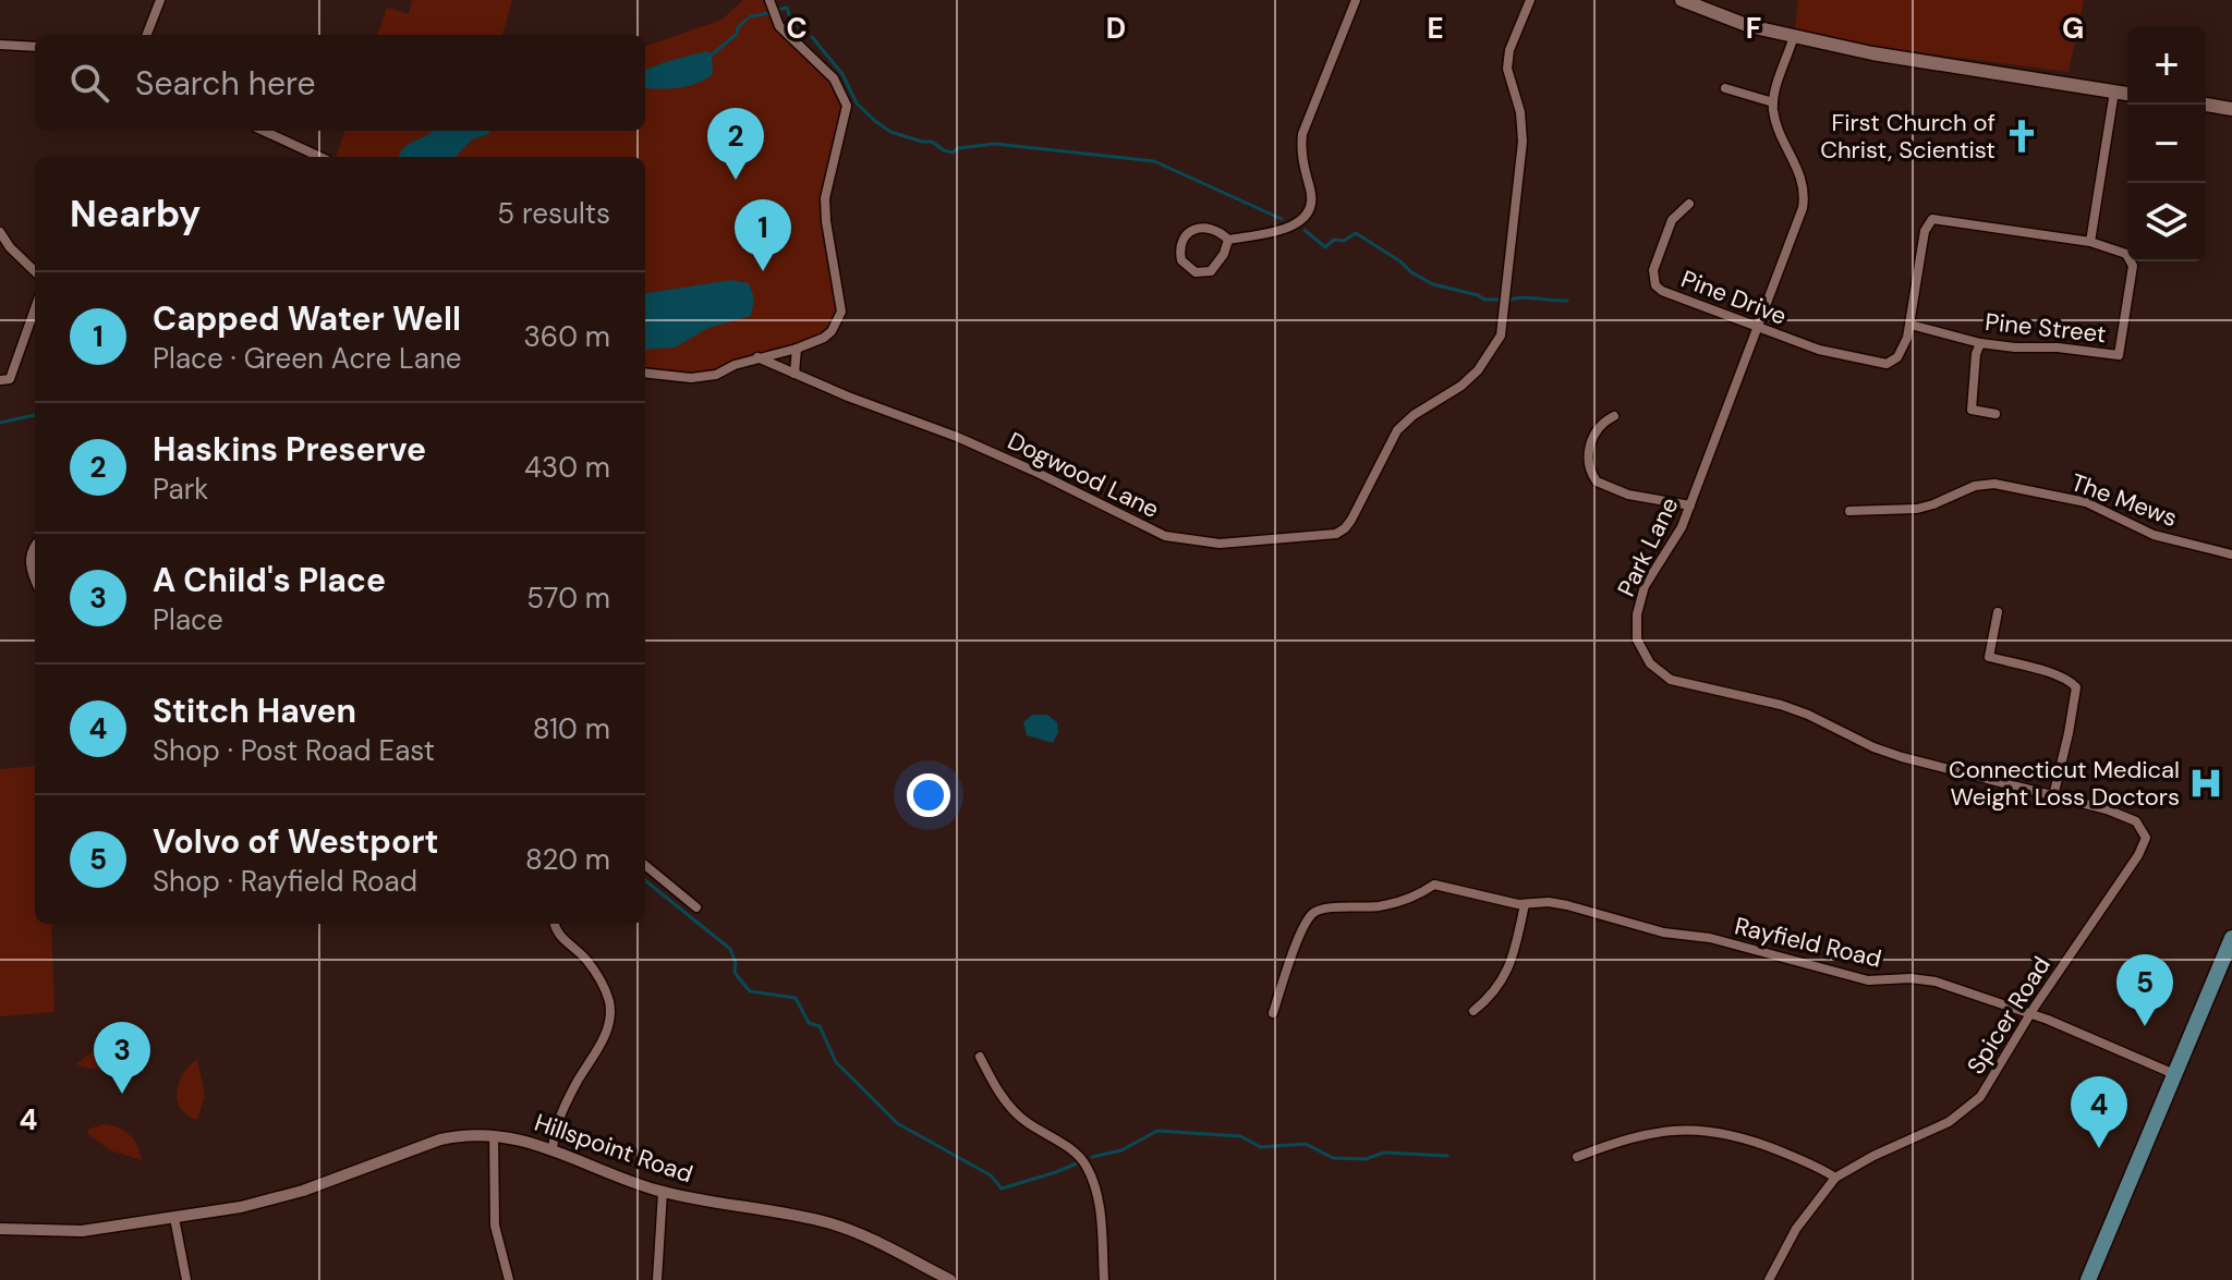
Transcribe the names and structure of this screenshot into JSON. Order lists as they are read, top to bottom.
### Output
{
  "streets": {
    "street": [
      "Pine Drive",
      "Pine Street",
      "Dogwood Lane",
      "The Mews",
      "Park Lane",
      "Rayfield Road",
      "Spicer Road",
      "Hillspoint Road"
    ]
  },
  "crossings": [
    ["Pine Drive", "Pine Street"],
    ["Pine Drive", "Park Lane"],
    ["Park Lane", "Spicer Road"],
    ["Rayfield Road", "Spicer Road"]
  ],
  "places": {
    "church": ["First Church of Christ, Scientist"],
    "hospital": ["Connecticut Medical Weight Loss Doctors"]
  },
  "page": {
    "map_buttons": ["+", "−"],
    "search": "Search here",
    "pins": [
      "2",
      "1",
      "5",
      "3",
      "4"
    ],
    "heading": ["Nearby", "5 results"],
    "list": [
      {
        "mark": "1",
        "name": "Capped Water Well",
        "note": "Place · Green Acre Lane",
        "value": "360 m"
      },
      {
        "mark": "2",
        "name": "Haskins Preserve",
        "note": "Park",
        "value": "430 m"
      },
      {
        "mark": "3",
        "name": "A Child's Place",
        "note": "Place",
        "value": "570 m"
      },
      {
        "mark": "4",
        "name": "Stitch Haven",
        "note": "Shop · Post Road East",
        "value": "810 m"
      },
      {
        "mark": "5",
        "name": "Volvo of Westport",
        "note": "Shop · Rayfield Road",
        "value": "820 m"
      }
    ]
  },
  "grid": {
    "columns": [
      "C",
      "D",
      "E",
      "F",
      "G"
    ],
    "rows": ["4"]
  }
}
